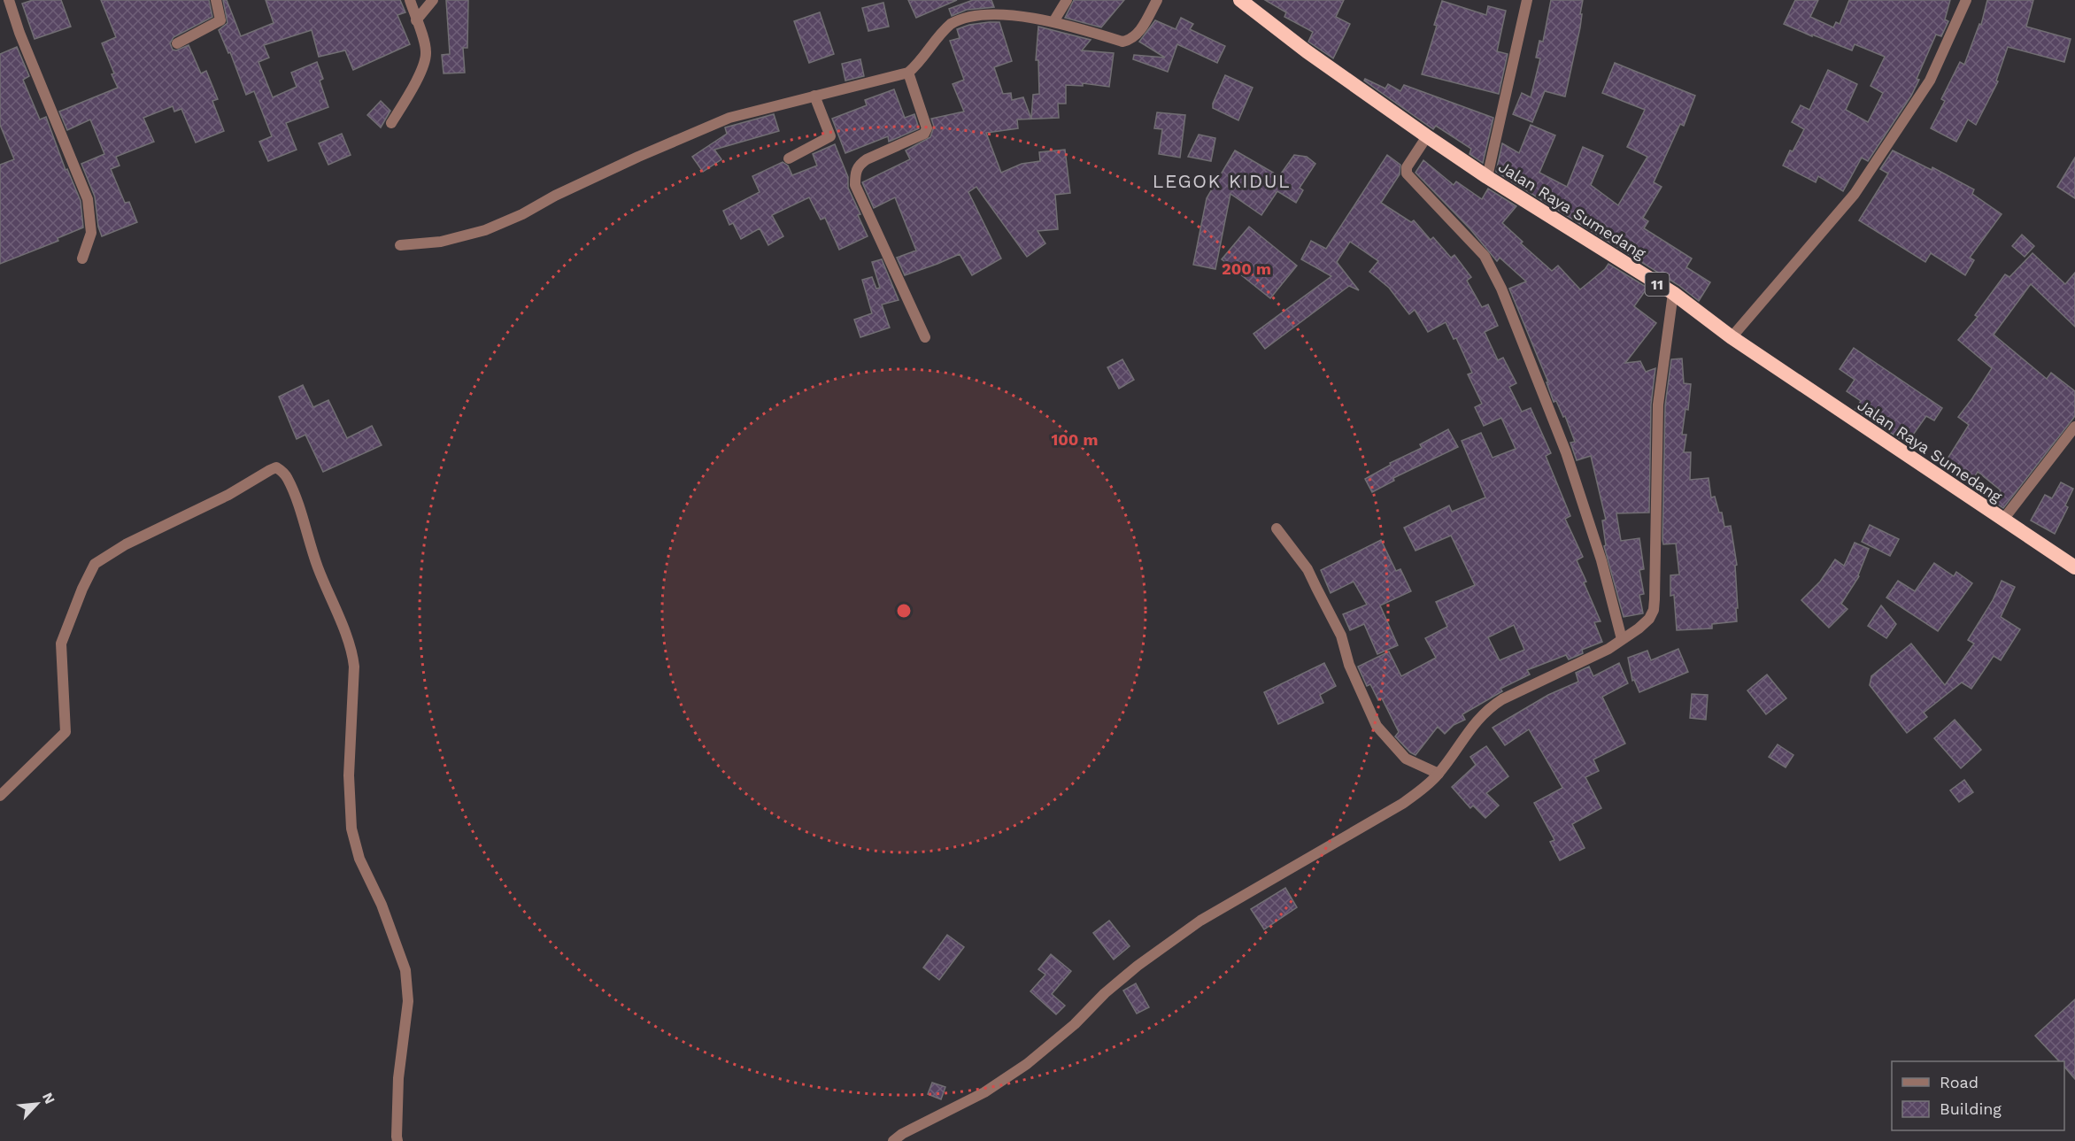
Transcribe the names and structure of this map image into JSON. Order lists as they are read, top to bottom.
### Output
{
  "streets": {
    "highway": ["Jalan Raya Sumedang", "11"]
  },
  "districts": ["LEGOK KIDUL"],
  "legend": ["Road", "Building"],
  "north": "top right",
  "rings": ["200 m", "100 m"]
}
